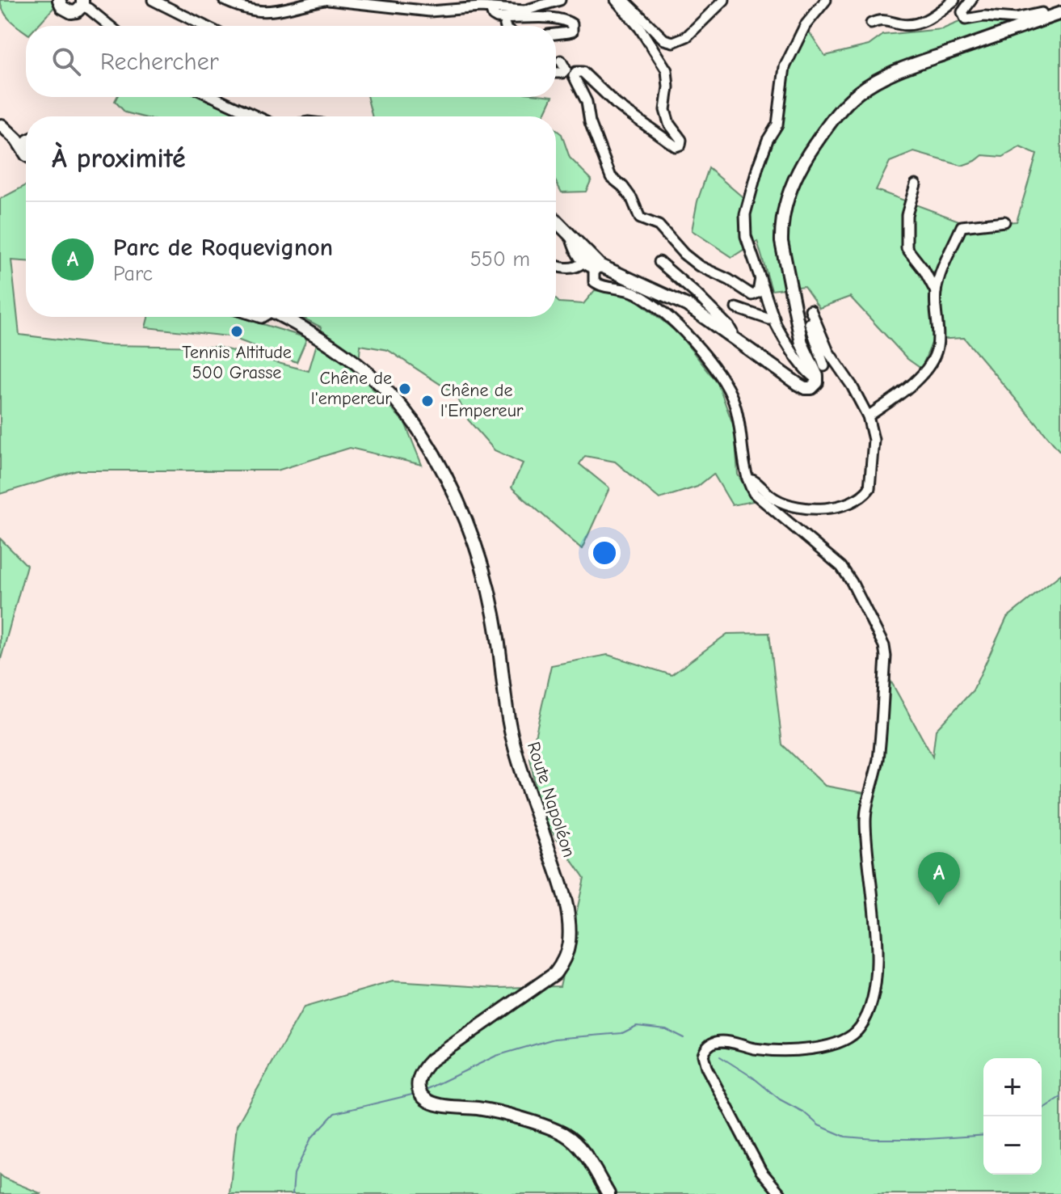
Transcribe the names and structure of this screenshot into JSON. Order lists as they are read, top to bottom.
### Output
{
  "streets": {
    "main road": ["Route Napoléon"]
  },
  "places": ["Tennis Altitude 500 Grasse", "Chêne de l'empereur", "Chêne de l'Empereur"],
  "page": {
    "search": "Rechercher",
    "heading": "À proximité",
    "list": [
      {
        "mark": "A",
        "name": "Parc de Roquevignon",
        "note": "Parc",
        "value": "550 m"
      }
    ],
    "pins": "A",
    "map_buttons": ["+", "−"]
  }
}
